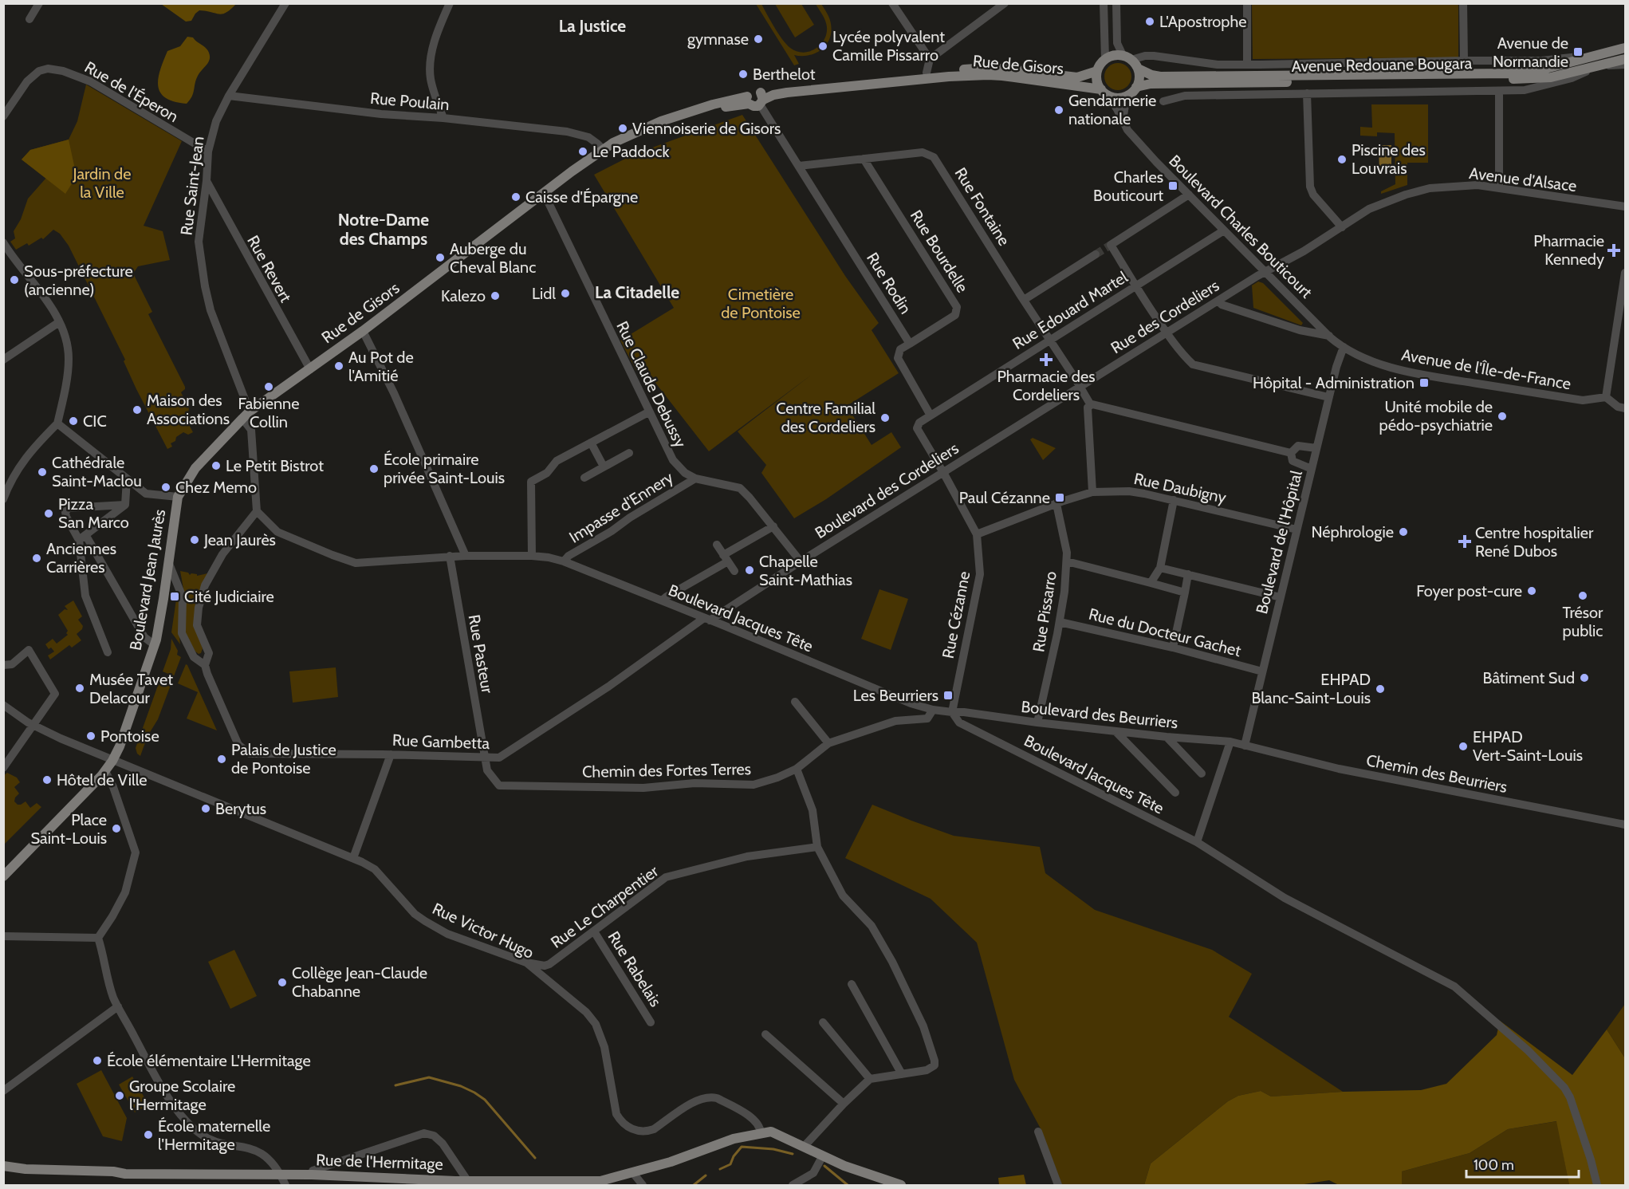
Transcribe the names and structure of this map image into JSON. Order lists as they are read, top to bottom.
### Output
{
  "streets": {
    "main road": [
      "Rue de Gisors",
      "Avenue Redouane Bougara",
      "Boulevard Jean Jaurès",
      "Rue de l'Hermitage"
    ],
    "street": [
      "Rue de l'Éperon",
      "Rue Poulain",
      "Avenue d'Alsace",
      "Rue Saint-Jean",
      "Rue Fontaine",
      "Boulevard Charles Bouticourt",
      "Rue Bourdelle",
      "Rue Revert",
      "Rue Rodin",
      "Rue Edouard Martel",
      "Rue des Cordeliers",
      "Avenue de l'Île-de-France",
      "Rue Claude Debussy",
      "Rue Daubigny",
      "Boulevard des Cordeliers",
      "Impasse d'Ennery",
      "Boulevard de l'Hôpital",
      "Rue Pissarro",
      "Rue Cézanne",
      "Boulevard Jacques Tête",
      "Rue du Docteur Gachet",
      "Rue Pasteur",
      "Boulevard des Beurriers",
      "Rue Gambetta",
      "Chemin des Fortes Terres",
      "Chemin des Beurriers",
      "Rue Le Charpentier",
      "Rue Victor Hugo",
      "Rue Rabelais"
    ]
  },
  "crossings": [
    ["Rue de Gisors", "Avenue Redouane Bougara"],
    ["Rue de Gisors", "Rue Poulain"],
    ["Rue de Gisors", "Rue Saint-Jean"],
    ["Rue de Gisors", "Boulevard Charles Bouticourt"],
    ["Rue de Gisors", "Rue Revert"],
    ["Rue de Gisors", "Rue Rodin"],
    ["Rue de Gisors", "Rue Claude Debussy"],
    ["Rue de Gisors", "Boulevard Jean Jaurès"],
    ["Avenue Redouane Bougara", "Boulevard Charles Bouticourt"],
    ["Rue de l'Éperon", "Rue Saint-Jean"],
    ["Rue Poulain", "Rue Saint-Jean"],
    ["Avenue d'Alsace", "Boulevard Charles Bouticourt"],
    ["Avenue d'Alsace", "Rue des Cordeliers"],
    ["Rue Saint-Jean", "Rue Revert"],
    ["Rue Saint-Jean", "Boulevard Jacques Tête"],
    ["Rue Fontaine", "Rue Bourdelle"],
    ["Rue Fontaine", "Rue Rodin"],
    ["Rue Fontaine", "Rue Edouard Martel"],
    ["Rue Fontaine", "Rue des Cordeliers"],
    ["Rue Fontaine", "Boulevard des Cordeliers"],
    ["Boulevard Charles Bouticourt", "Rue Edouard Martel"],
    ["Boulevard Charles Bouticourt", "Rue des Cordeliers"],
    ["Boulevard Charles Bouticourt", "Avenue de l'Île-de-France"],
    ["Boulevard Charles Bouticourt", "Boulevard de l'Hôpital"],
    ["Rue Bourdelle", "Rue Rodin"],
    ["Rue des Cordeliers", "Boulevard des Cordeliers"],
    ["Avenue de l'Île-de-France", "Boulevard de l'Hôpital"],
    ["Rue Claude Debussy", "Boulevard des Cordeliers"],
    ["Rue Claude Debussy", "Impasse d'Ennery"],
    ["Rue Daubigny", "Boulevard de l'Hôpital"],
    ["Rue Daubigny", "Rue Pissarro"],
    ["Rue Daubigny", "Rue Cézanne"],
    ["Boulevard des Cordeliers", "Rue Cézanne"],
    ["Boulevard des Cordeliers", "Boulevard Jacques Tête"],
    ["Boulevard des Cordeliers", "Rue Gambetta"],
    ["Impasse d'Ennery", "Boulevard Jacques Tête"],
    ["Boulevard de l'Hôpital", "Rue du Docteur Gachet"],
    ["Boulevard de l'Hôpital", "Boulevard des Beurriers"],
    ["Boulevard de l'Hôpital", "Chemin des Beurriers"],
    ["Boulevard Jean Jaurès", "Rue Victor Hugo"],
    ["Rue Pissarro", "Rue du Docteur Gachet"],
    ["Rue Pissarro", "Boulevard des Beurriers"],
    ["Rue Cézanne", "Boulevard Jacques Tête"],
    ["Rue Cézanne", "Boulevard des Beurriers"],
    ["Boulevard Jacques Tête", "Rue Pasteur"],
    ["Boulevard Jacques Tête", "Boulevard des Beurriers"],
    ["Boulevard Jacques Tête", "Rue Gambetta"],
    ["Boulevard Jacques Tête", "Chemin des Fortes Terres"],
    ["Rue Pasteur", "Rue Gambetta"],
    ["Rue Pasteur", "Chemin des Fortes Terres"],
    ["Boulevard des Beurriers", "Chemin des Beurriers"],
    ["Rue Gambetta", "Chemin des Fortes Terres"],
    ["Rue Le Charpentier", "Rue Victor Hugo"],
    ["Rue Le Charpentier", "Rue Rabelais"],
    ["Rue Victor Hugo", "Rue de l'Hermitage"]
  ],
  "districts": ["La Justice", "Notre-Dame des Champs", "La Citadelle"],
  "parks": ["Jardin de la Ville", "Cimetière de Pontoise"],
  "places": {
    "other": [
      "L'Apostrophe",
      "gymnase",
      "Lycée polyvalent Camille Pissarro",
      "Berthelot",
      "Gendarmerie nationale",
      "Viennoiserie de Gisors",
      "Le Paddock",
      "Piscine des Louvrais",
      "Caisse d'Épargne",
      "Auberge du Cheval Blanc",
      "Sous-préfecture (ancienne)",
      "Lidl",
      "Kalezo",
      "Au Pot de l'Amitié",
      "Fabienne Collin",
      "Maison des Associations",
      "Unité mobile de pédo-psychiatrie",
      "Centre Familial des Cordeliers",
      "CIC",
      "Le Petit Bistrot",
      "École primaire privée Saint-Louis",
      "Cathédrale Saint-Maclou",
      "Chez Memo",
      "Pizza San Marco",
      "Néphrologie",
      "Jean Jaurès",
      "Anciennes Carrières",
      "Chapelle Saint-Mathias",
      "Foyer post-cure",
      "Trésor public",
      "Bâtiment Sud",
      "Musée Tavet Delacour",
      "EHPAD Blanc-Saint-Louis",
      "Pontoise",
      "EHPAD Vert-Saint-Louis",
      "Palais de Justice de Pontoise",
      "Hôtel de Ville",
      "Berytus",
      "Place Saint-Louis",
      "Collège Jean-Claude Chabanne",
      "École élémentaire L'Hermitage",
      "Groupe Scolaire l'Hermitage",
      "École maternelle l'Hermitage"
    ],
    "transit": [
      "Avenue de Normandie",
      "Charles Bouticourt",
      "Hôpital - Administration",
      "Paul Cézanne",
      "Cité Judiciaire",
      "Les Beurriers"
    ],
    "health": ["Pharmacie Kennedy", "Pharmacie des Cordeliers", "Centre hospitalier René Dubos"]
  },
  "scale_bar": "100 m"
}
